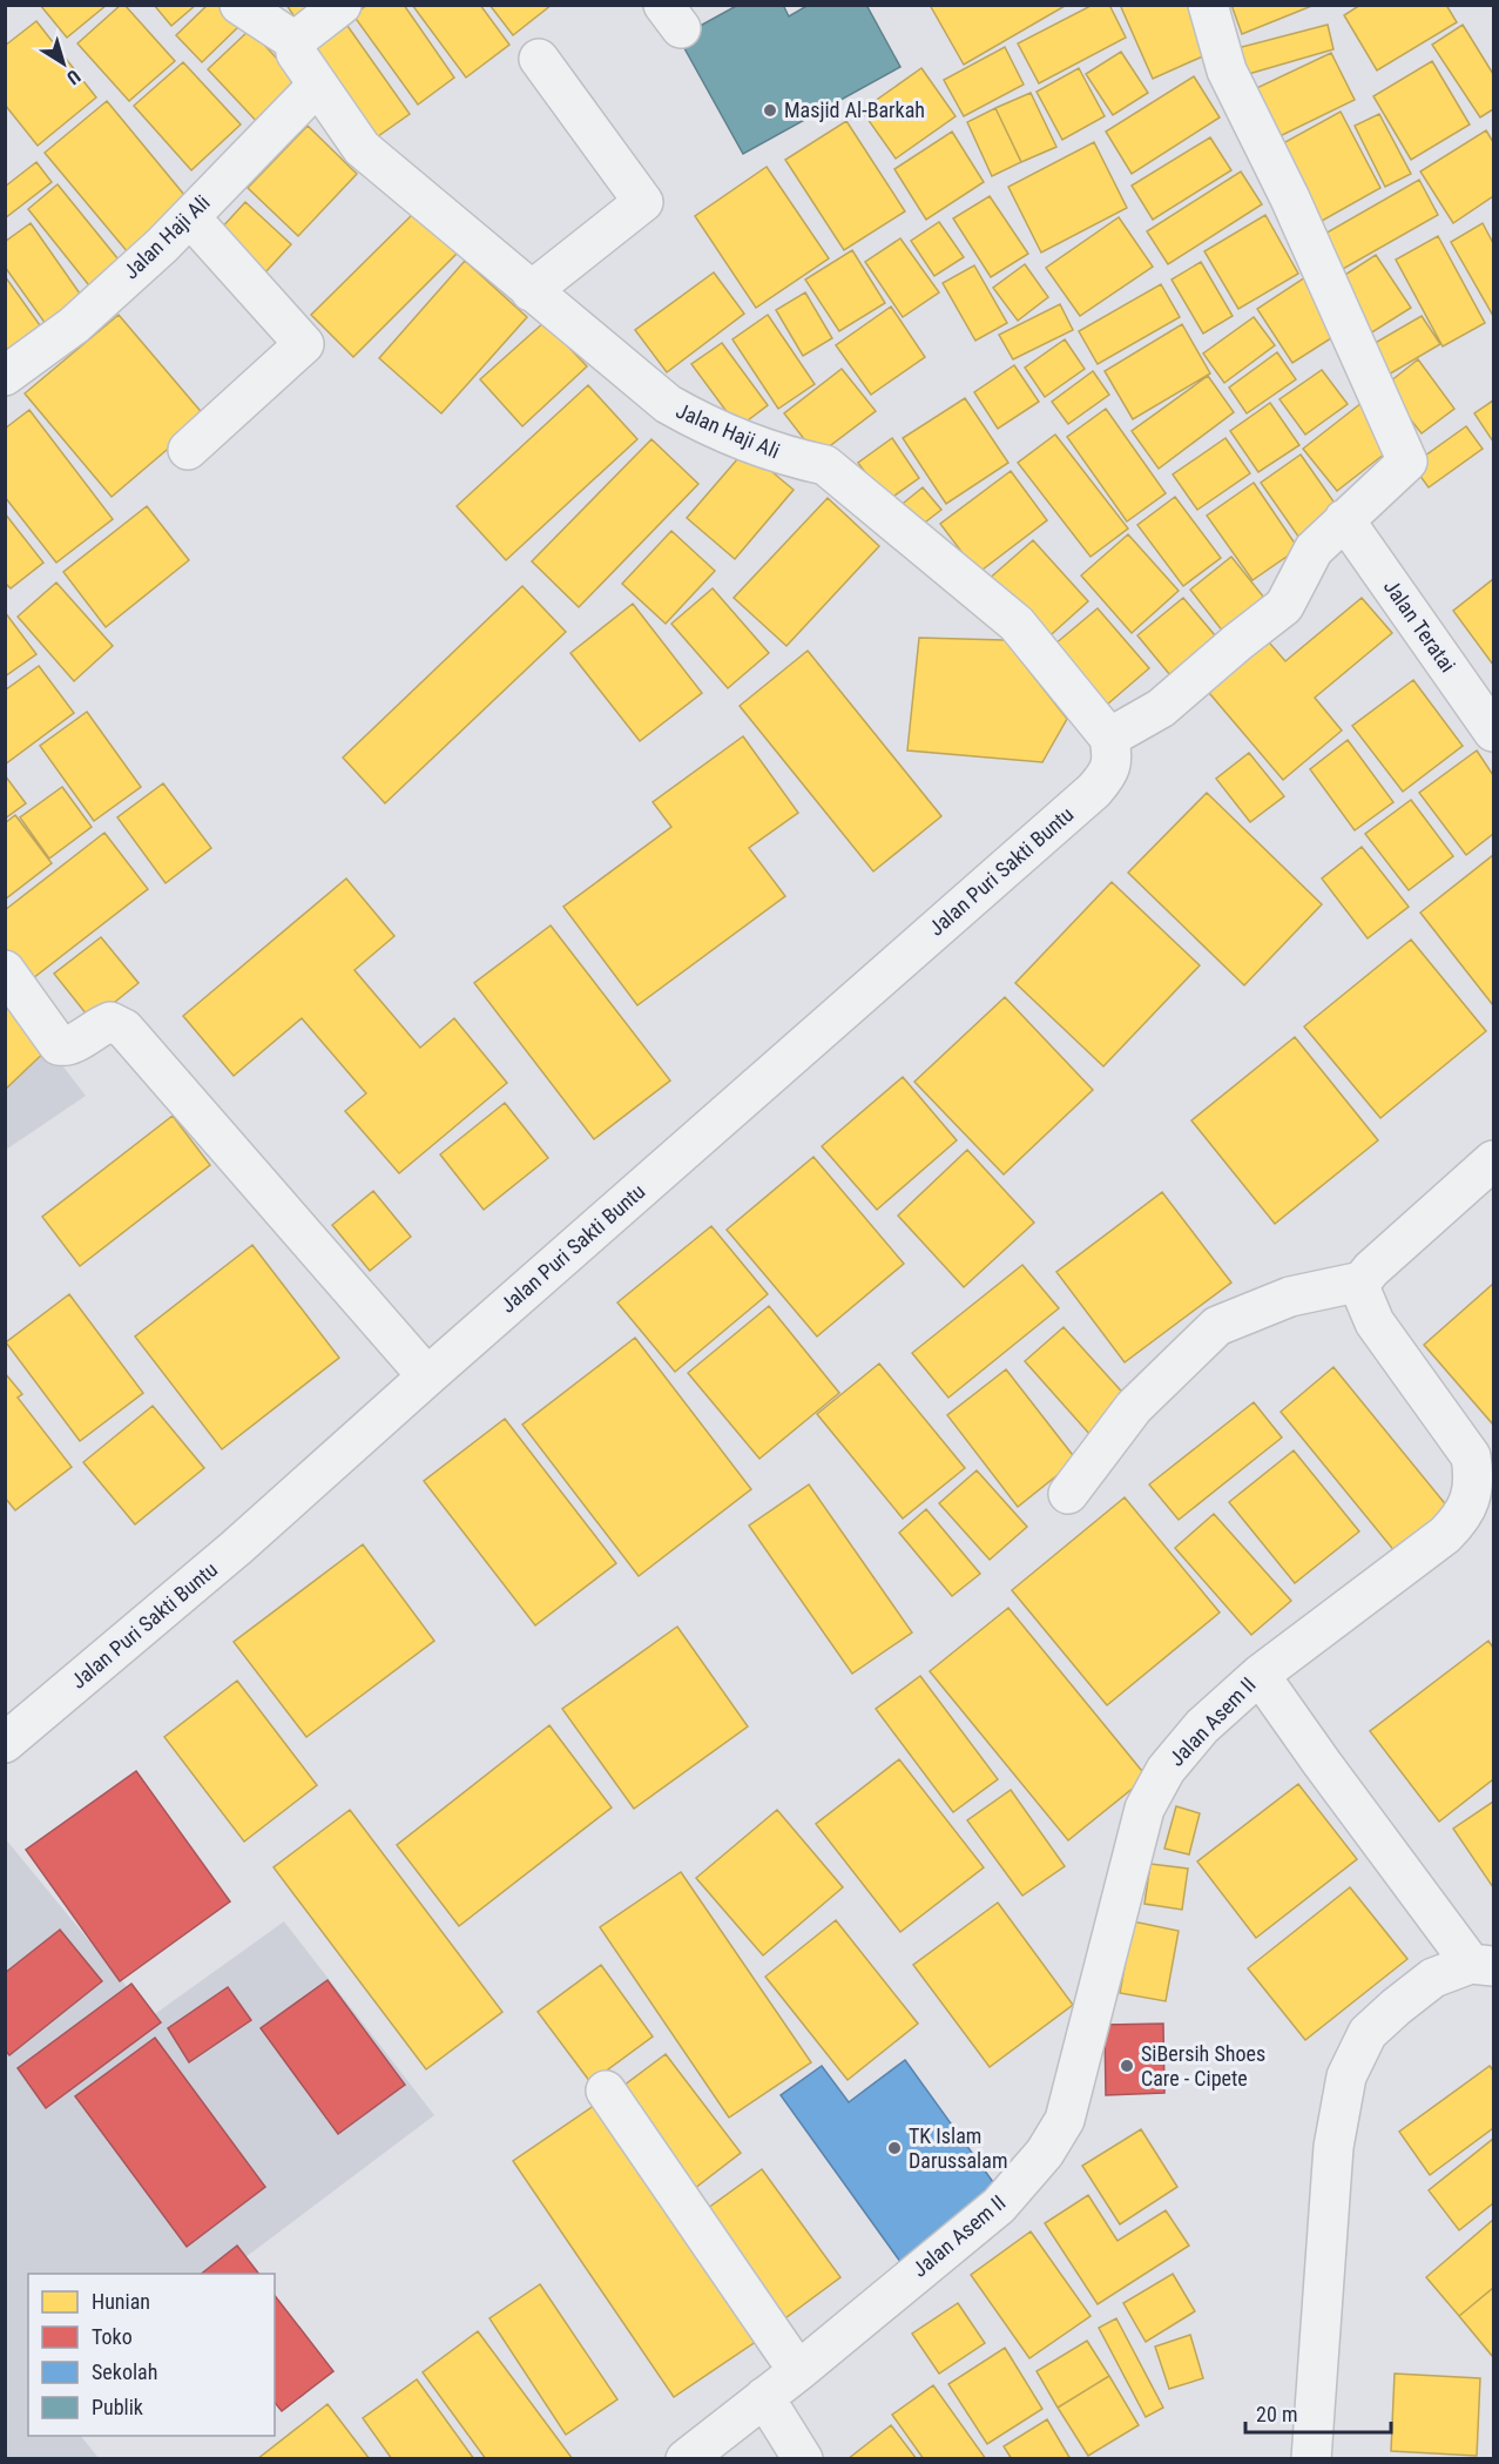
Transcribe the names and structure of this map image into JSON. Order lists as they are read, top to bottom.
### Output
{
  "streets": {
    "street": [
      "Jalan Haji Ali",
      "Jalan Teratai",
      "Jalan Puri Sakti Buntu",
      "Jalan Asem II"
    ]
  },
  "crossings": [
    ["Jalan Haji Ali", "Jalan Puri Sakti Buntu"]
  ],
  "places": ["Masjid Al-Barkah", "SiBersih Shoes Care - Cipete", "TK Islam Darussalam"],
  "legend": [
    "Hunian",
    "Toko",
    "Sekolah",
    "Publik"
  ],
  "scale_bar": "20 m",
  "north": "bottom right"
}
